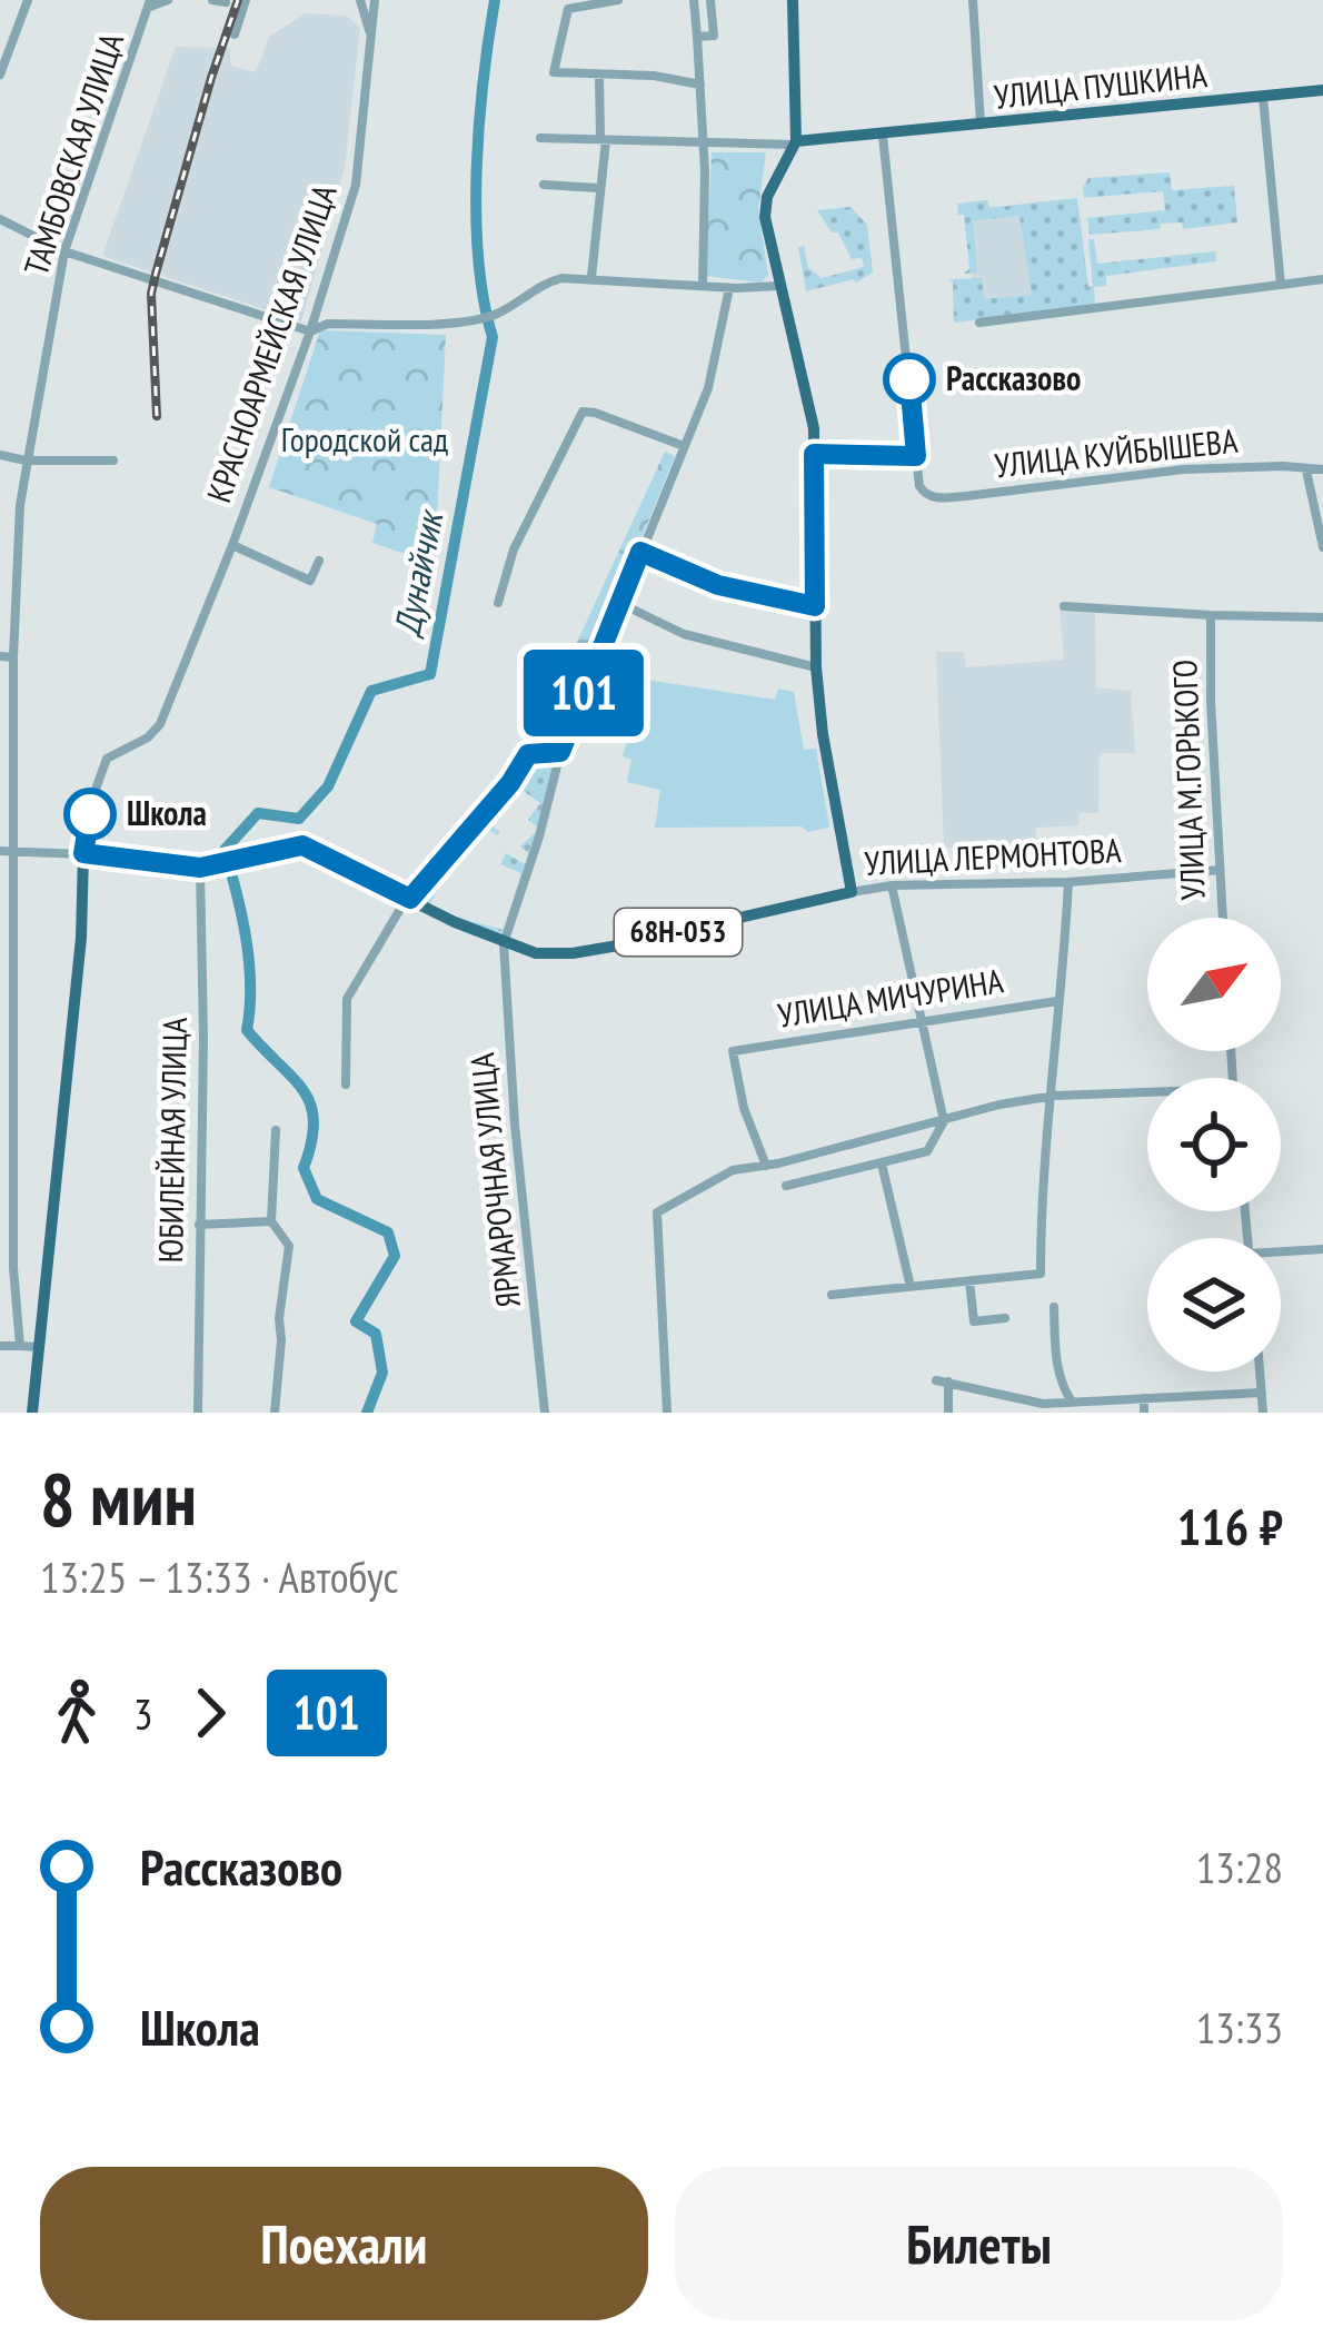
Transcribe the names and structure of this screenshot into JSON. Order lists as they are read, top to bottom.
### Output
{
  "streets": {
    "main road": [
      "УЛИЦА ПУШКИНА",
      "КРАСНОАРМЕЙСКАЯ УЛИЦА",
      "УЛИЦА ЛЕРМОНТОВА",
      "68Н-053"
    ],
    "street": [
      "ТАМБОВСКАЯ УЛИЦА",
      "УЛИЦА КУЙБЫШЕВА",
      "УЛИЦА М.ГОРЬКОГО",
      "УЛИЦА МИЧУРИНА",
      "ЮБИЛЕЙНАЯ УЛИЦА",
      "ЯРМАРОЧНАЯ УЛИЦА"
    ]
  },
  "crossings": [
    ["КРАСНОАРМЕЙСКАЯ УЛИЦА", "УЛИЦА ЛЕРМОНТОВА"],
    ["УЛИЦА М.ГОРЬКОГО", "УЛИЦА ЛЕРМОНТОВА"],
    ["УЛИЦА ЛЕРМОНТОВА", "ЮБИЛЕЙНАЯ УЛИЦА"],
    ["УЛИЦА ЛЕРМОНТОВА", "ЯРМАРОЧНАЯ УЛИЦА"]
  ],
  "water": ["Дунайчик"],
  "parks": ["Городской сад"],
  "places": ["Рассказово", "Школа"],
  "lines": ["bus line 101"],
  "north": "top right",
  "page": {
    "on_map": "101",
    "heading": ["8 мин", "13:25 – 13:33 · Автобус", "116 ₽"],
    "legs": ["3", "101"],
    "list": [
      {
        "name": "Рассказово",
        "value": "13:28"
      },
      {
        "name": "Школа",
        "value": "13:33"
      }
    ],
    "buttons": ["Поехали", "Билеты"]
  }
}
